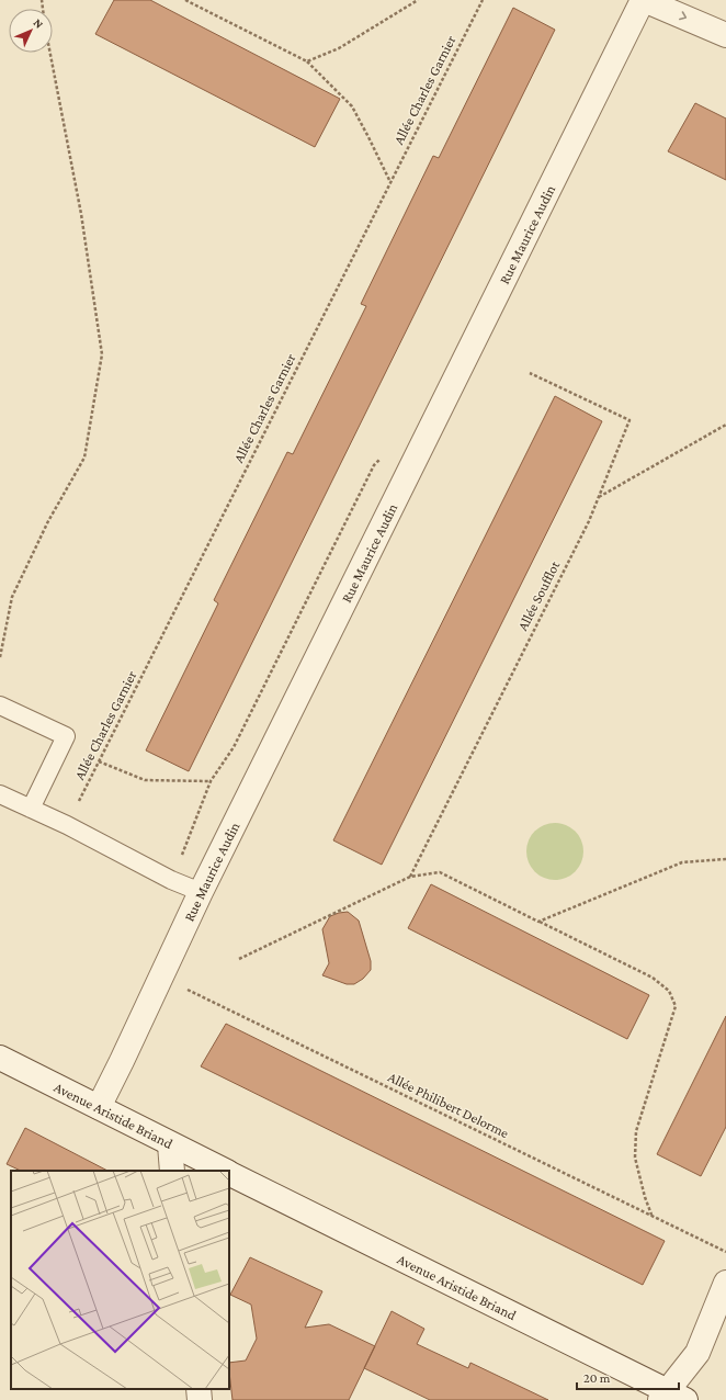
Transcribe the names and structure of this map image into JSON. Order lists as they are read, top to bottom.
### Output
{
  "streets": {
    "street": ["Rue Maurice Audin", "Avenue Aristide Briand"],
    "path": ["Allée Charles Garnier", "Allée Soufflot", "Allée Philibert Delorme"]
  },
  "crossings": [
    ["Rue Maurice Audin", "Allée Philibert Delorme"],
    ["Rue Maurice Audin", "Avenue Aristide Briand"]
  ],
  "scale_bar": "20 m",
  "north": "top right"
}
